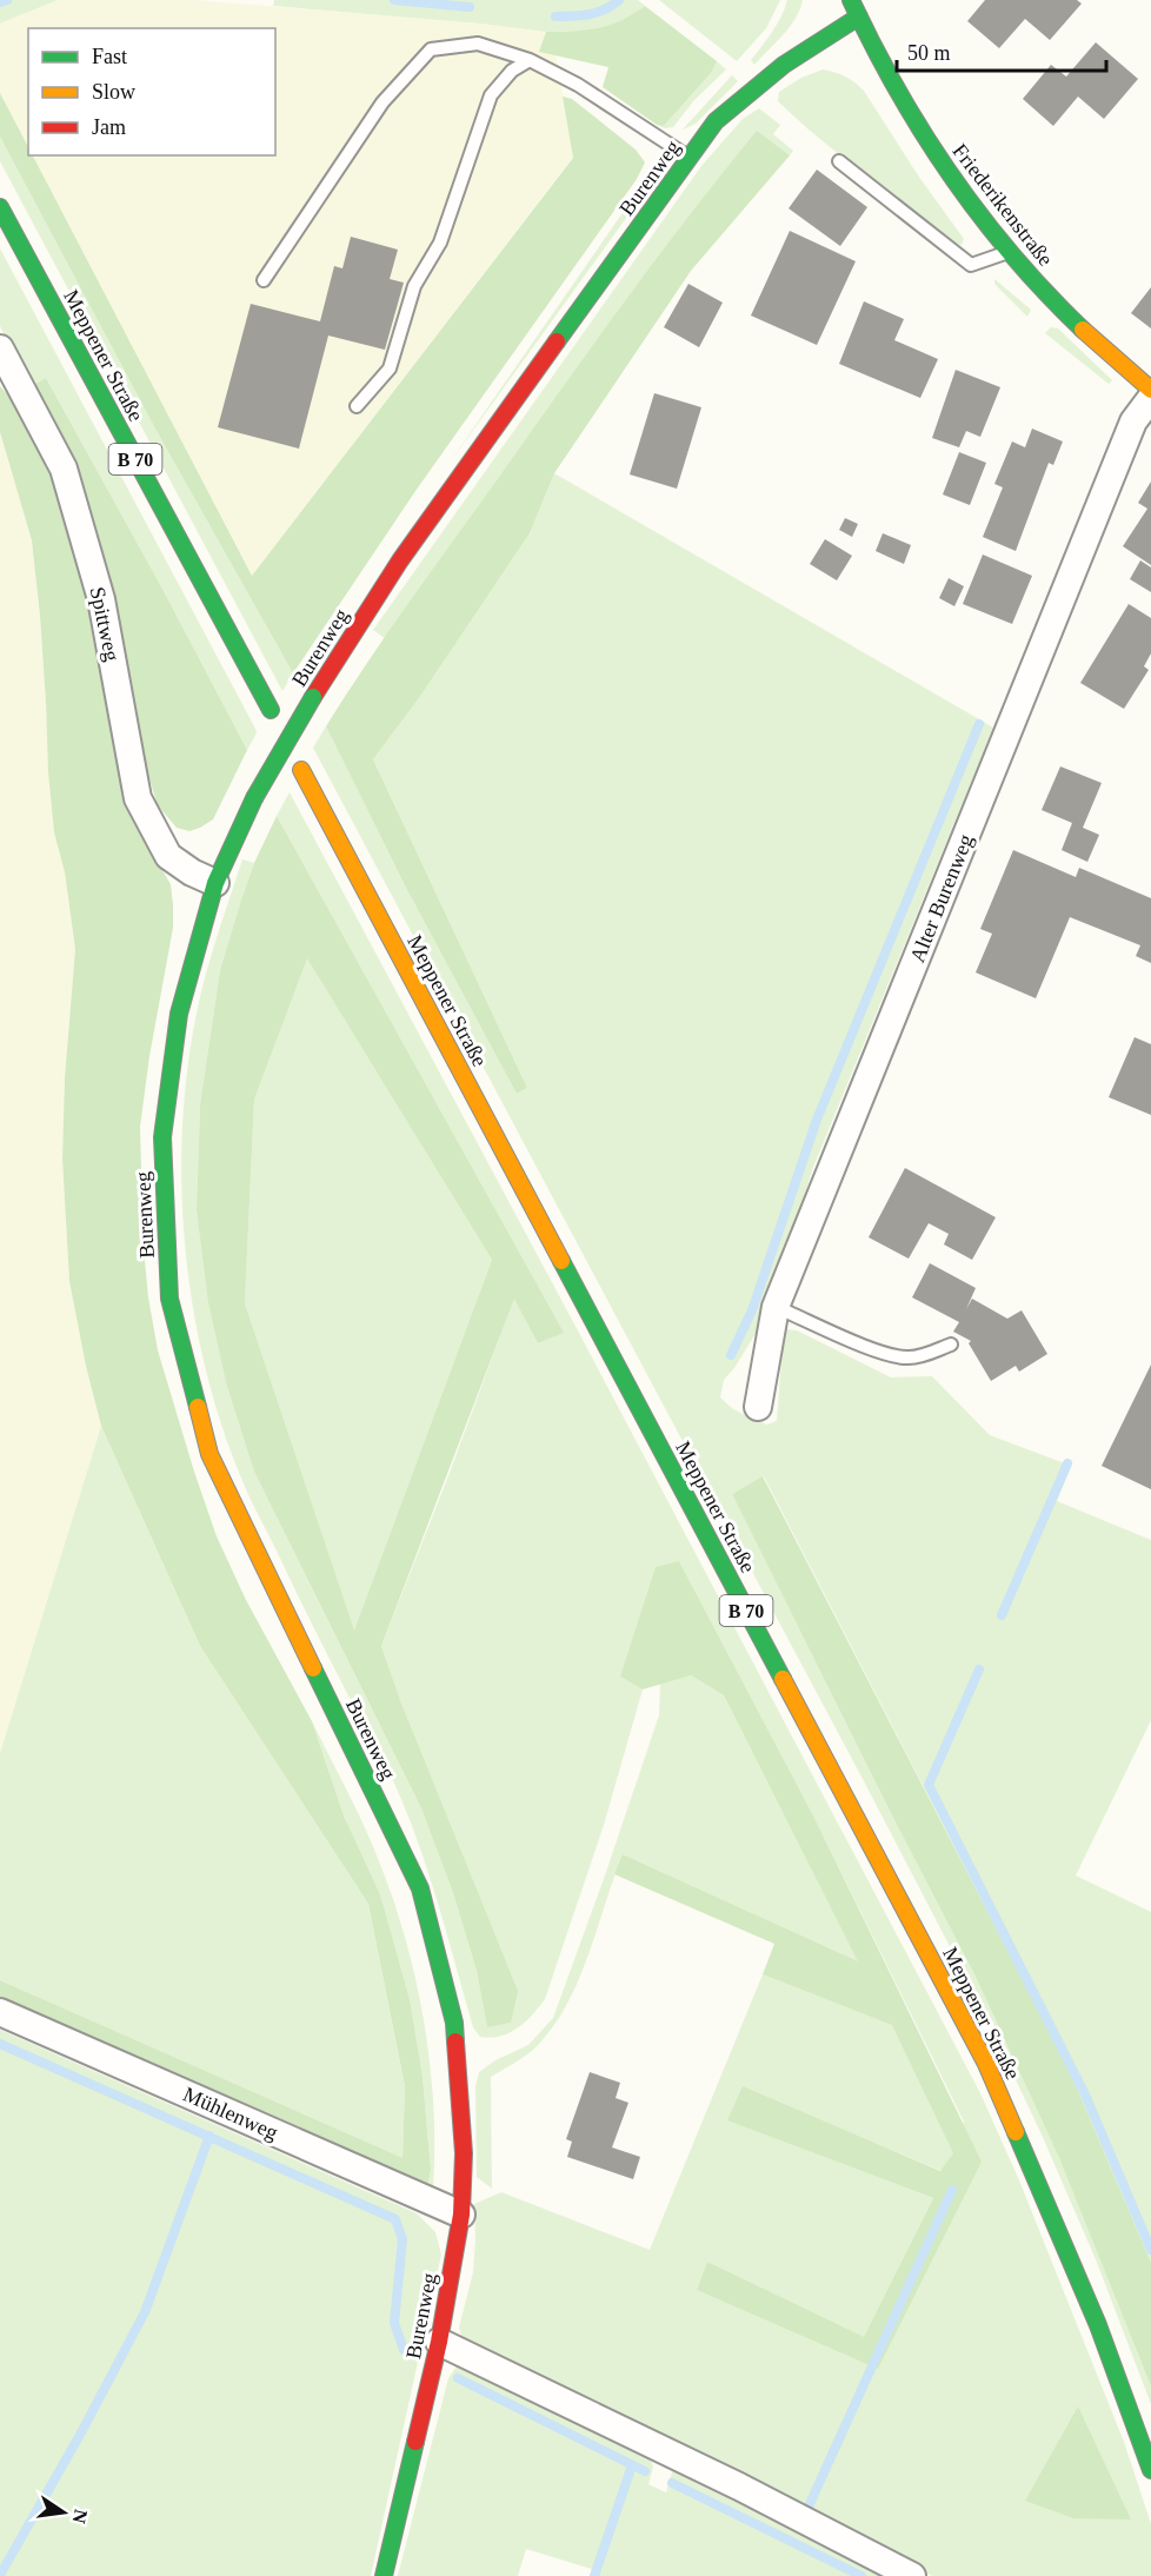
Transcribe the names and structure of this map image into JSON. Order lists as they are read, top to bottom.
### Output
{
  "streets": {
    "street": [
      "Burenweg",
      "Friederikenstraße",
      "Meppener Straße",
      "B 70",
      "Spittweg",
      "Alter Burenweg",
      "Mühlenweg"
    ]
  },
  "crossings": [
    ["Burenweg", "Friederikenstraße"],
    ["Burenweg", "Spittweg"],
    ["Burenweg", "Mühlenweg"]
  ],
  "legend": ["Fast", "Slow", "Jam"],
  "scale_bar": "50 m",
  "north": "right"
}
